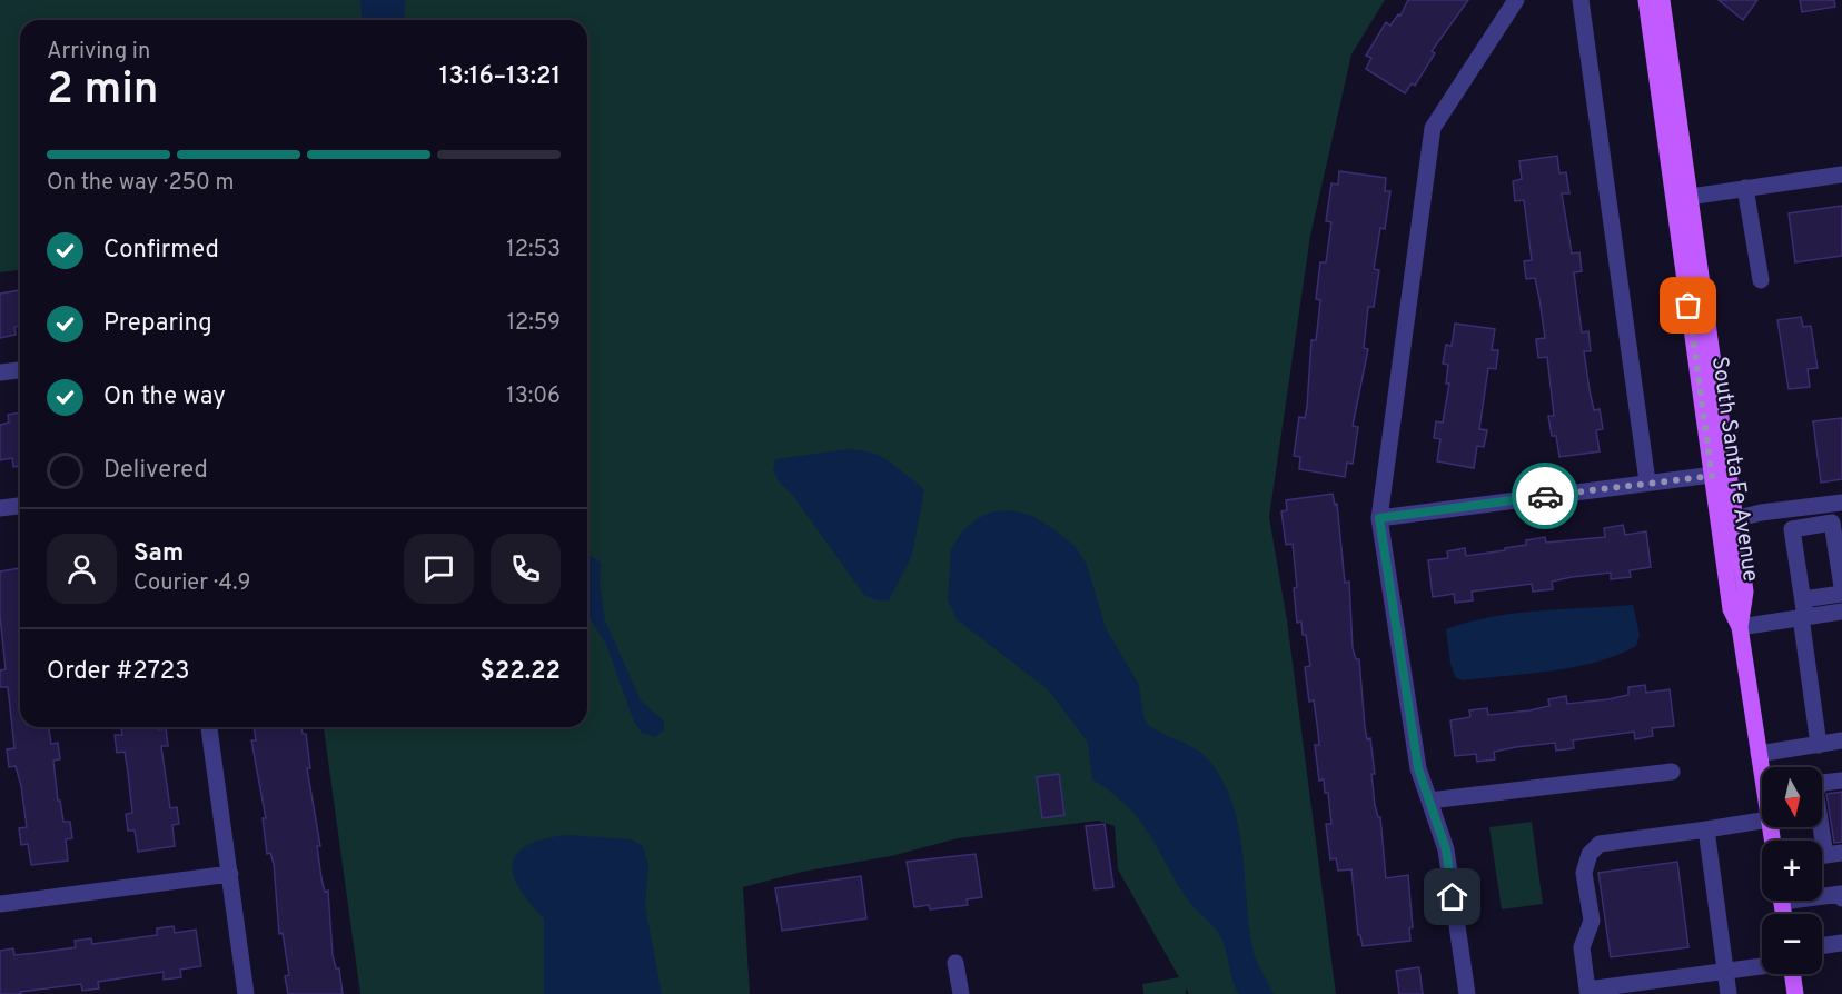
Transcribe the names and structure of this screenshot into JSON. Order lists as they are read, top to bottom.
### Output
{
  "streets": {
    "main road": ["South Santa Fe Avenue"]
  },
  "north": "bottom",
  "page": {
    "heading": ["2 min", "Arriving in", "13:16–13:21"],
    "panel": [
      "Sam",
      "Courier · 4.9",
      "Order #2723",
      "$22.22"
    ],
    "bar": "On the way · 250 m",
    "list": [
      ["Confirmed", "12:53"],
      ["Preparing", "12:59"],
      ["On the way", "13:06"],
      "Delivered"
    ],
    "map_buttons": ["+", "−"]
  }
}
